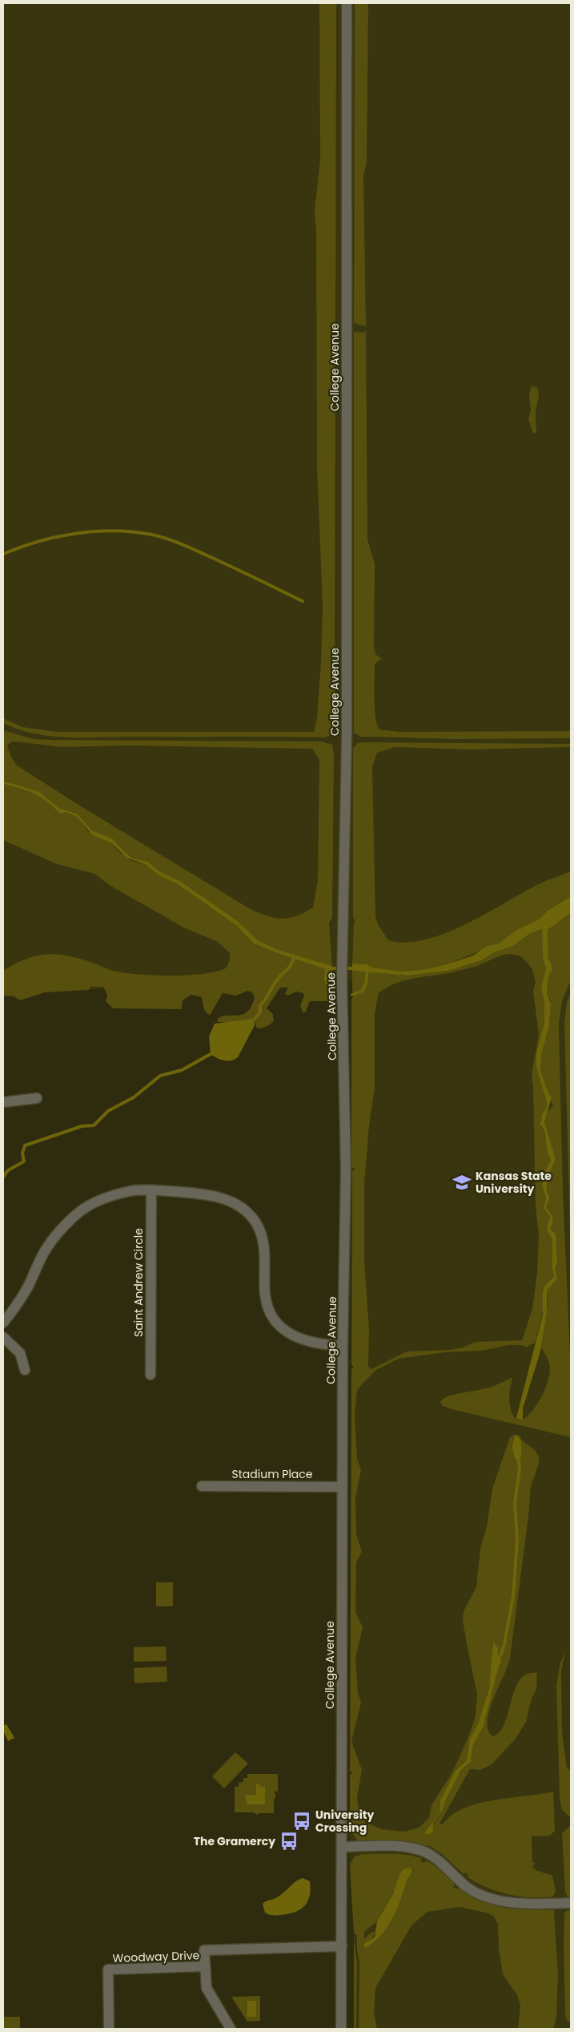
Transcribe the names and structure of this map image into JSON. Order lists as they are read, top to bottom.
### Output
{
  "streets": {
    "street": [
      "College Avenue",
      "Saint Andrew Circle",
      "Stadium Place",
      "Woodway Drive"
    ]
  },
  "crossings": [
    ["College Avenue", "Stadium Place"],
    ["College Avenue", "Woodway Drive"]
  ],
  "places": {
    "school or university": ["Kansas State University"],
    "bus stop": ["University Crossing", "The Gramercy"]
  }
}
